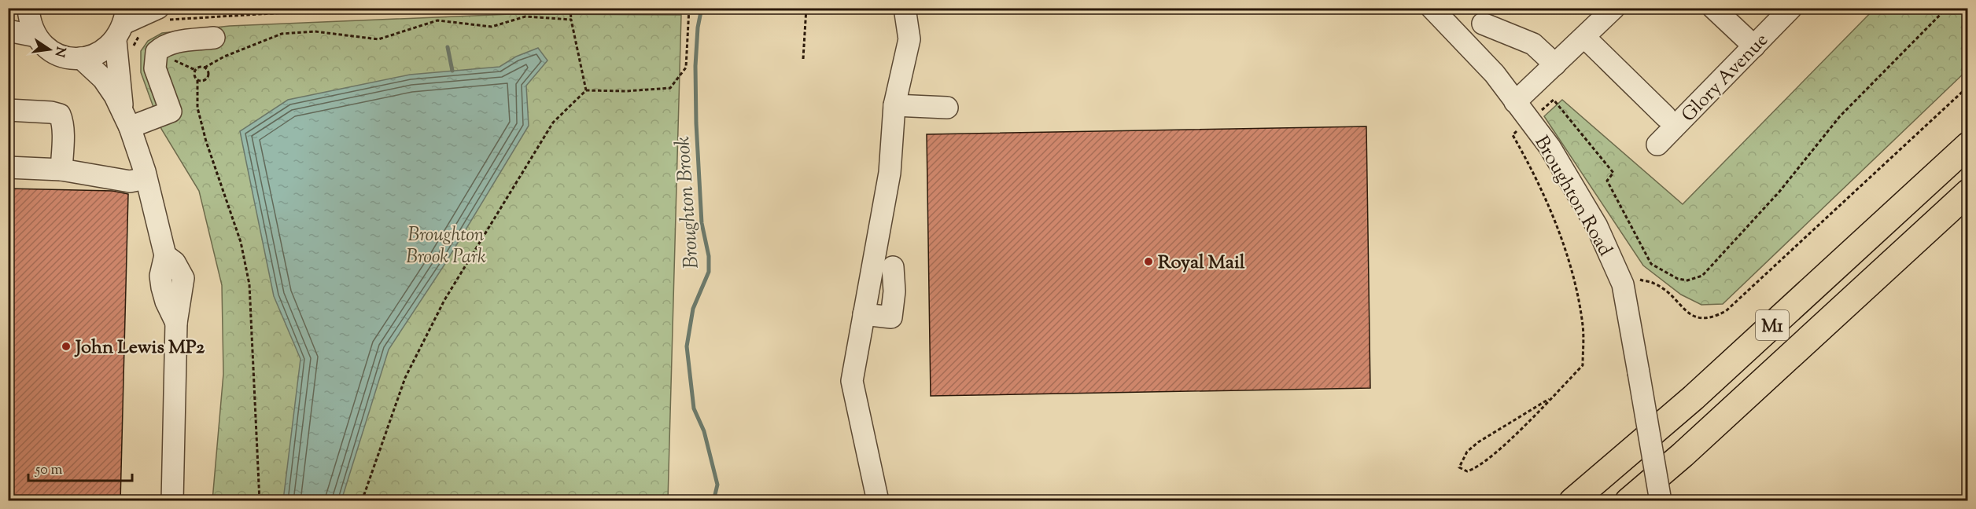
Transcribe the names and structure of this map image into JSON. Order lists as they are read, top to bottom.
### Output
{
  "streets": {
    "highway": ["M1"],
    "street": ["Glory Avenue", "Broughton Road"]
  },
  "water": ["Broughton Brook"],
  "parks": ["Broughton Brook Park"],
  "places": ["Royal Mail", "John Lewis MP2"],
  "scale_bar": "50 m",
  "north": "right"
}
